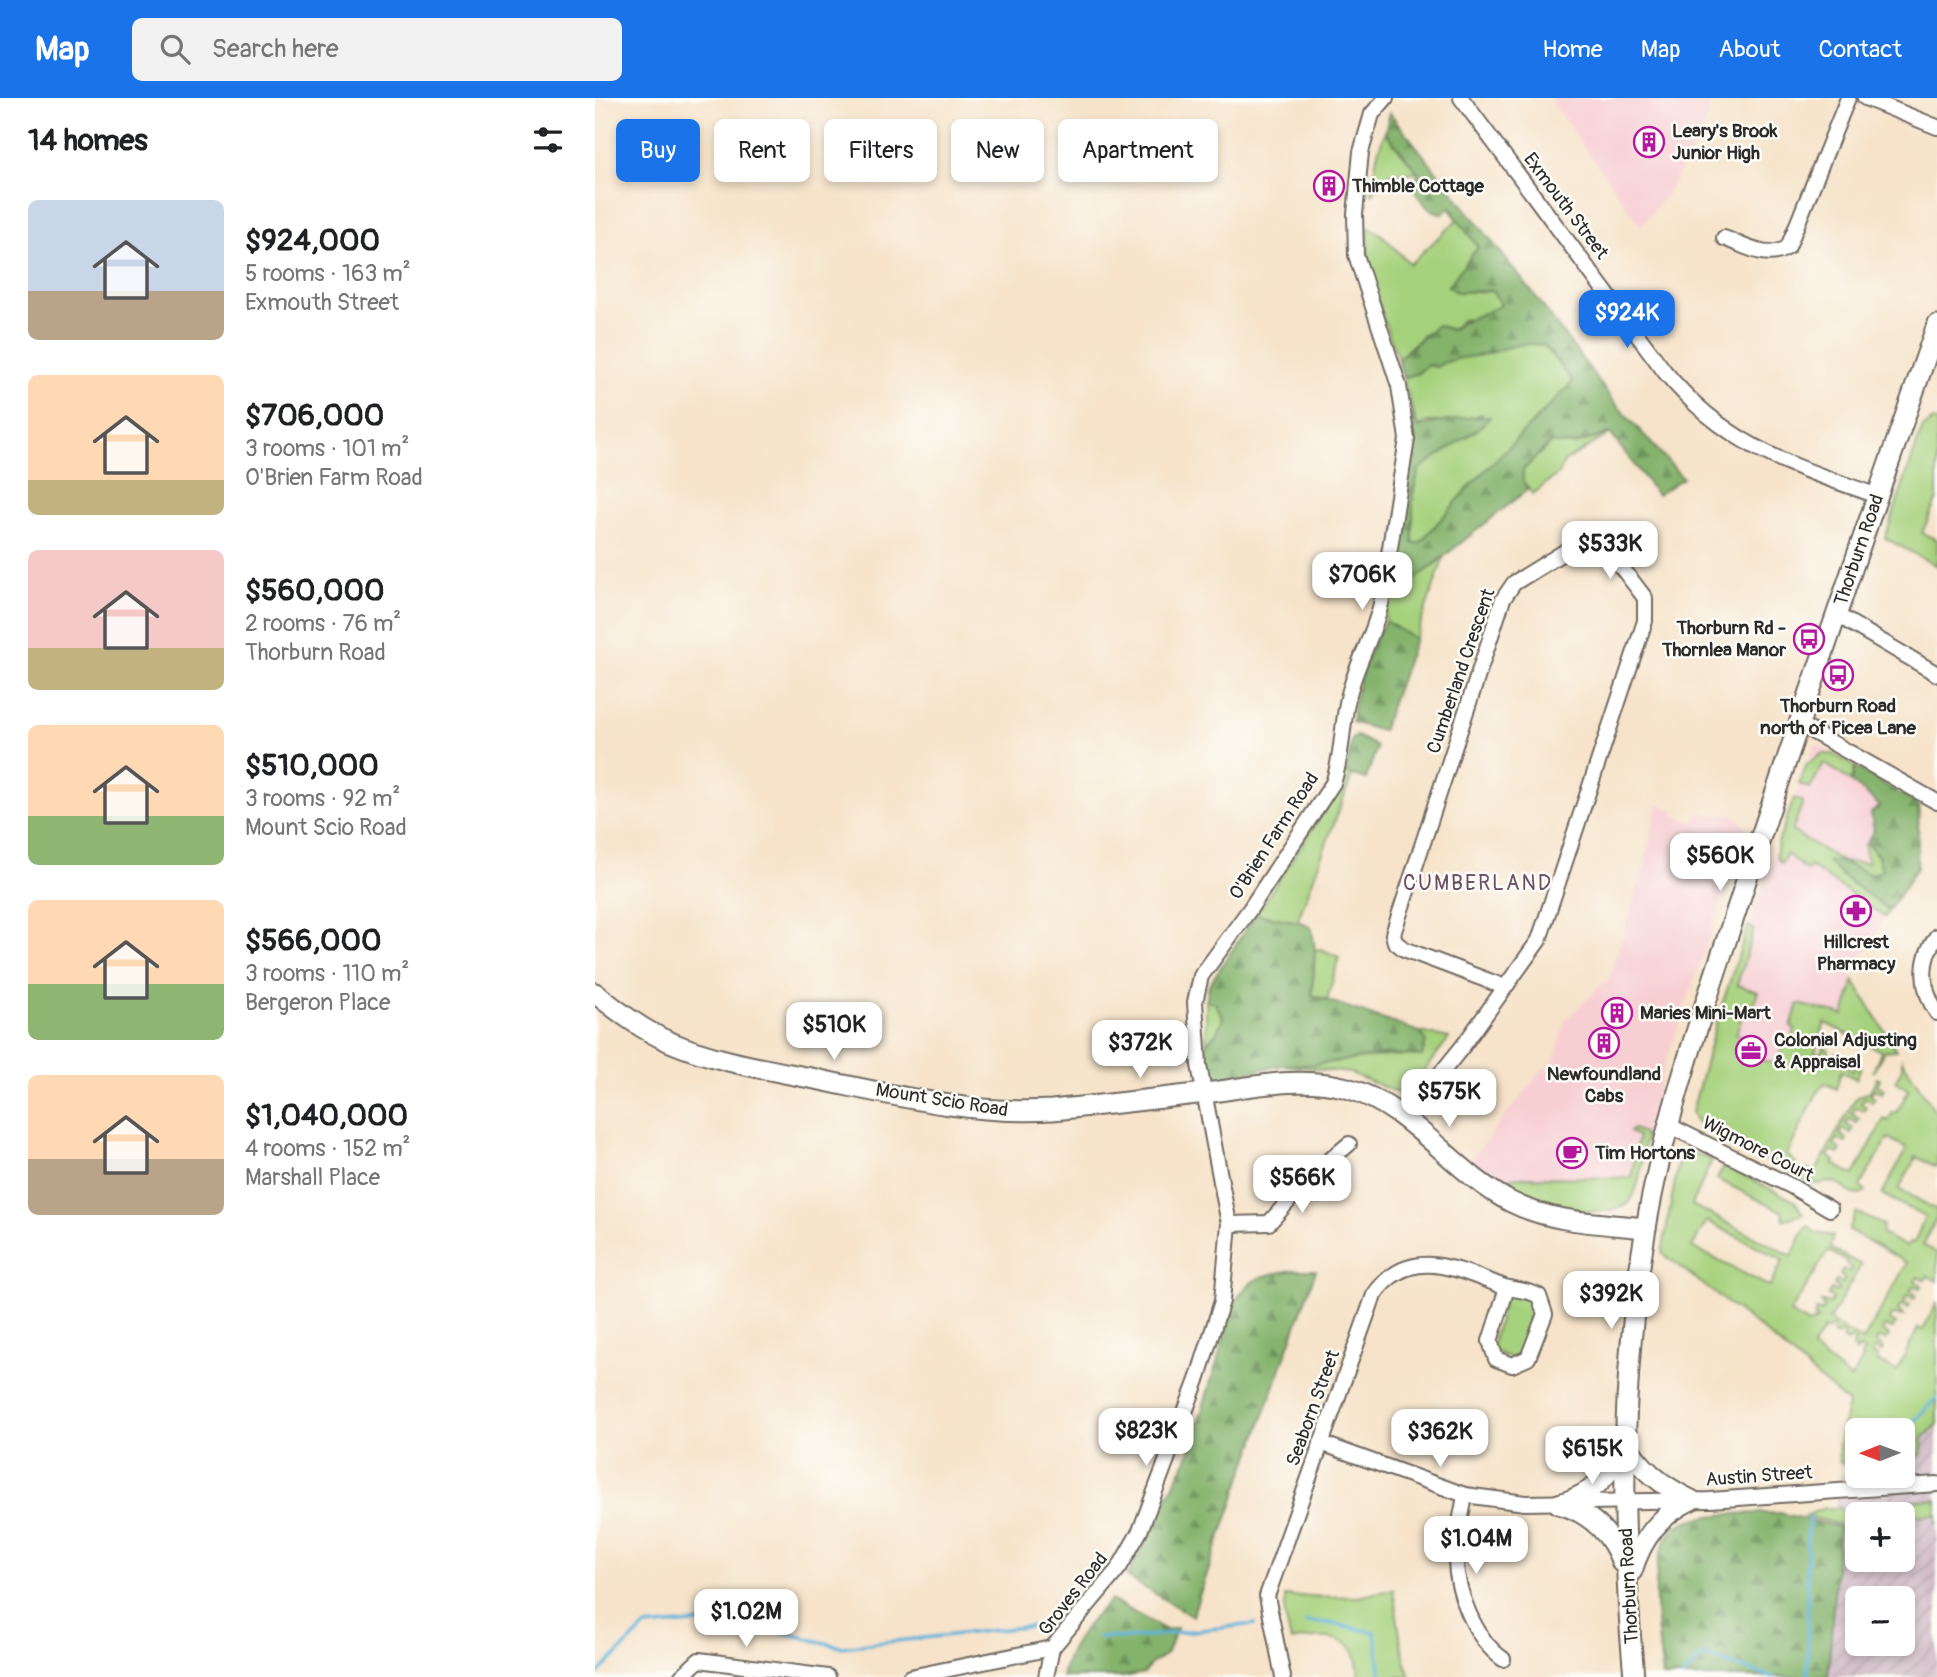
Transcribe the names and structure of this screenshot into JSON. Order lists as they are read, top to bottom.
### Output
{
  "streets": {
    "main road": ["Thorburn Road", "Mount Scio Road"],
    "street": [
      "Exmouth Street",
      "Cumberland Crescent",
      "O'Brien Farm Road",
      "Wigmore Court",
      "Seaborn Street",
      "Austin Street",
      "Groves Road"
    ]
  },
  "crossings": [
    ["Exmouth Street", "Thorburn Road"],
    ["Thorburn Road", "Mount Scio Road"],
    ["Thorburn Road", "Wigmore Court"],
    ["Thorburn Road", "Austin Street"],
    ["Cumberland Crescent", "Mount Scio Road"],
    ["O'Brien Farm Road", "Mount Scio Road"],
    ["O'Brien Farm Road", "Groves Road"],
    ["Mount Scio Road", "Groves Road"],
    ["Seaborn Street", "Austin Street"]
  ],
  "districts": ["CUMBERLAND"],
  "places": {
    "building": [
      "Leary's Brook Junior High",
      "Thimble Cottage",
      "Maries Mini-Mart",
      "Newfoundland Cabs"
    ],
    "bus stop": ["Thorburn Rd - Thornlea Manor", "Thorburn Road north of Picea Lane"],
    "pharmacy": ["Hillcrest Pharmacy"],
    "office": ["Colonial Adjusting & Appraisal"],
    "cafe": ["Tim Hortons"]
  },
  "north": "left",
  "page": {
    "header": "Map",
    "search": "Search here",
    "nav": [
      "Home",
      "Map",
      "About",
      "Contact"
    ],
    "heading": "14 homes",
    "chip": [
      "Buy",
      "Rent",
      "Filters",
      "New",
      "Apartment"
    ],
    "list": [
      {
        "name": "$924,000",
        "note": "5 rooms · 163 m² · Exmouth Street"
      },
      {
        "name": "$706,000",
        "note": "3 rooms · 101 m² · O'Brien Farm Road"
      },
      {
        "name": "$560,000",
        "note": "2 rooms · 76 m² · Thorburn Road"
      },
      {
        "name": "$510,000",
        "note": "3 rooms · 92 m² · Mount Scio Road"
      },
      {
        "name": "$566,000",
        "note": "3 rooms · 110 m² · Bergeron Place"
      },
      {
        "name": "$1,040,000",
        "note": "4 rooms · 152 m² · Marshall Place"
      }
    ],
    "price": [
      "$924K",
      "$533K",
      "$706K",
      "$560K",
      "$510K",
      "$372K",
      "$575K",
      "$566K",
      "$392K",
      "$823K",
      "$362K",
      "$615K",
      "$1.04M",
      "$1.02M"
    ],
    "map_buttons": ["+", "−"]
  }
}
